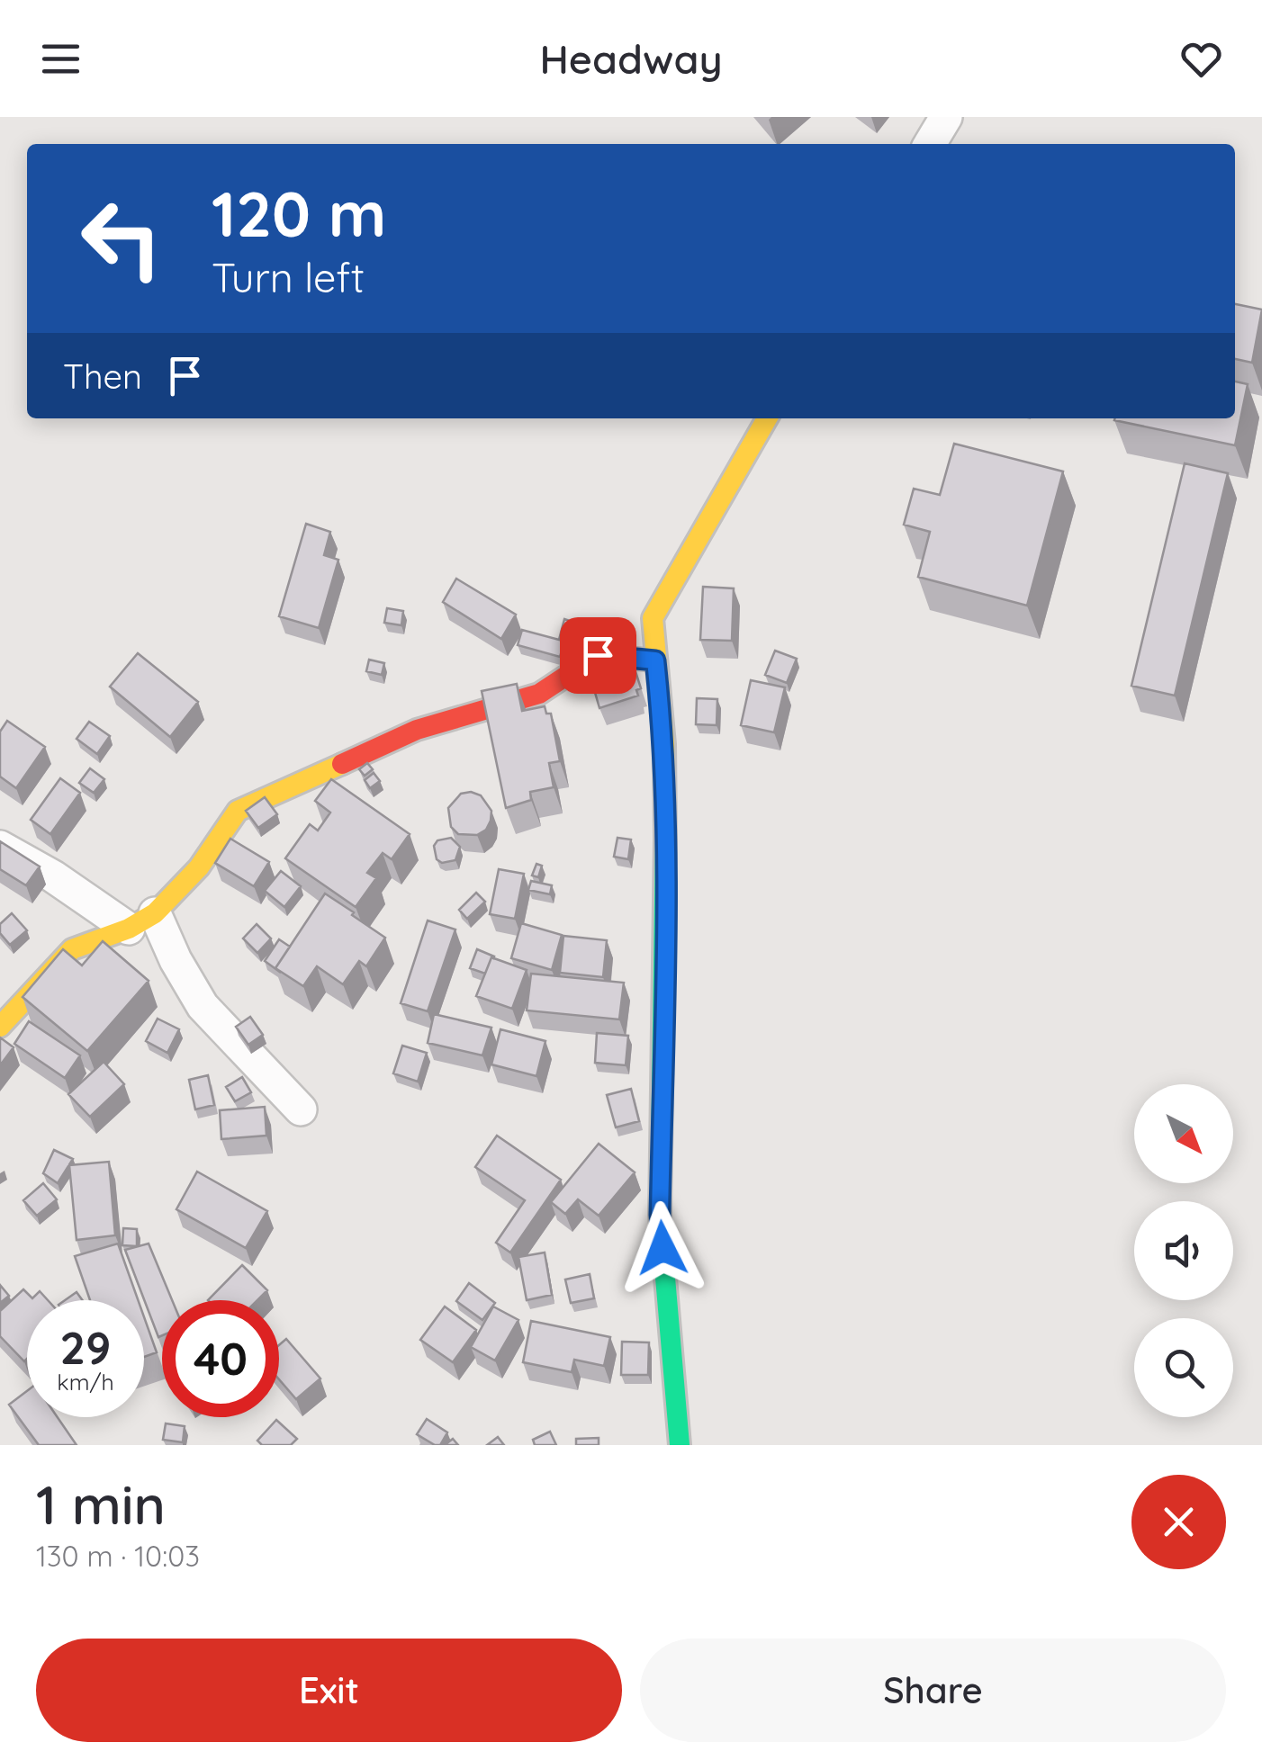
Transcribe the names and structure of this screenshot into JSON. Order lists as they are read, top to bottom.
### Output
{
  "north": "bottom right",
  "page": {
    "header": "Headway",
    "turn": ["120 m", "Turn left"],
    "then": "Then",
    "speed": "29 km/h",
    "limit": "40",
    "heading": ["1 min", "130 m · 10:03"],
    "buttons": ["Exit", "Share"]
  }
}
